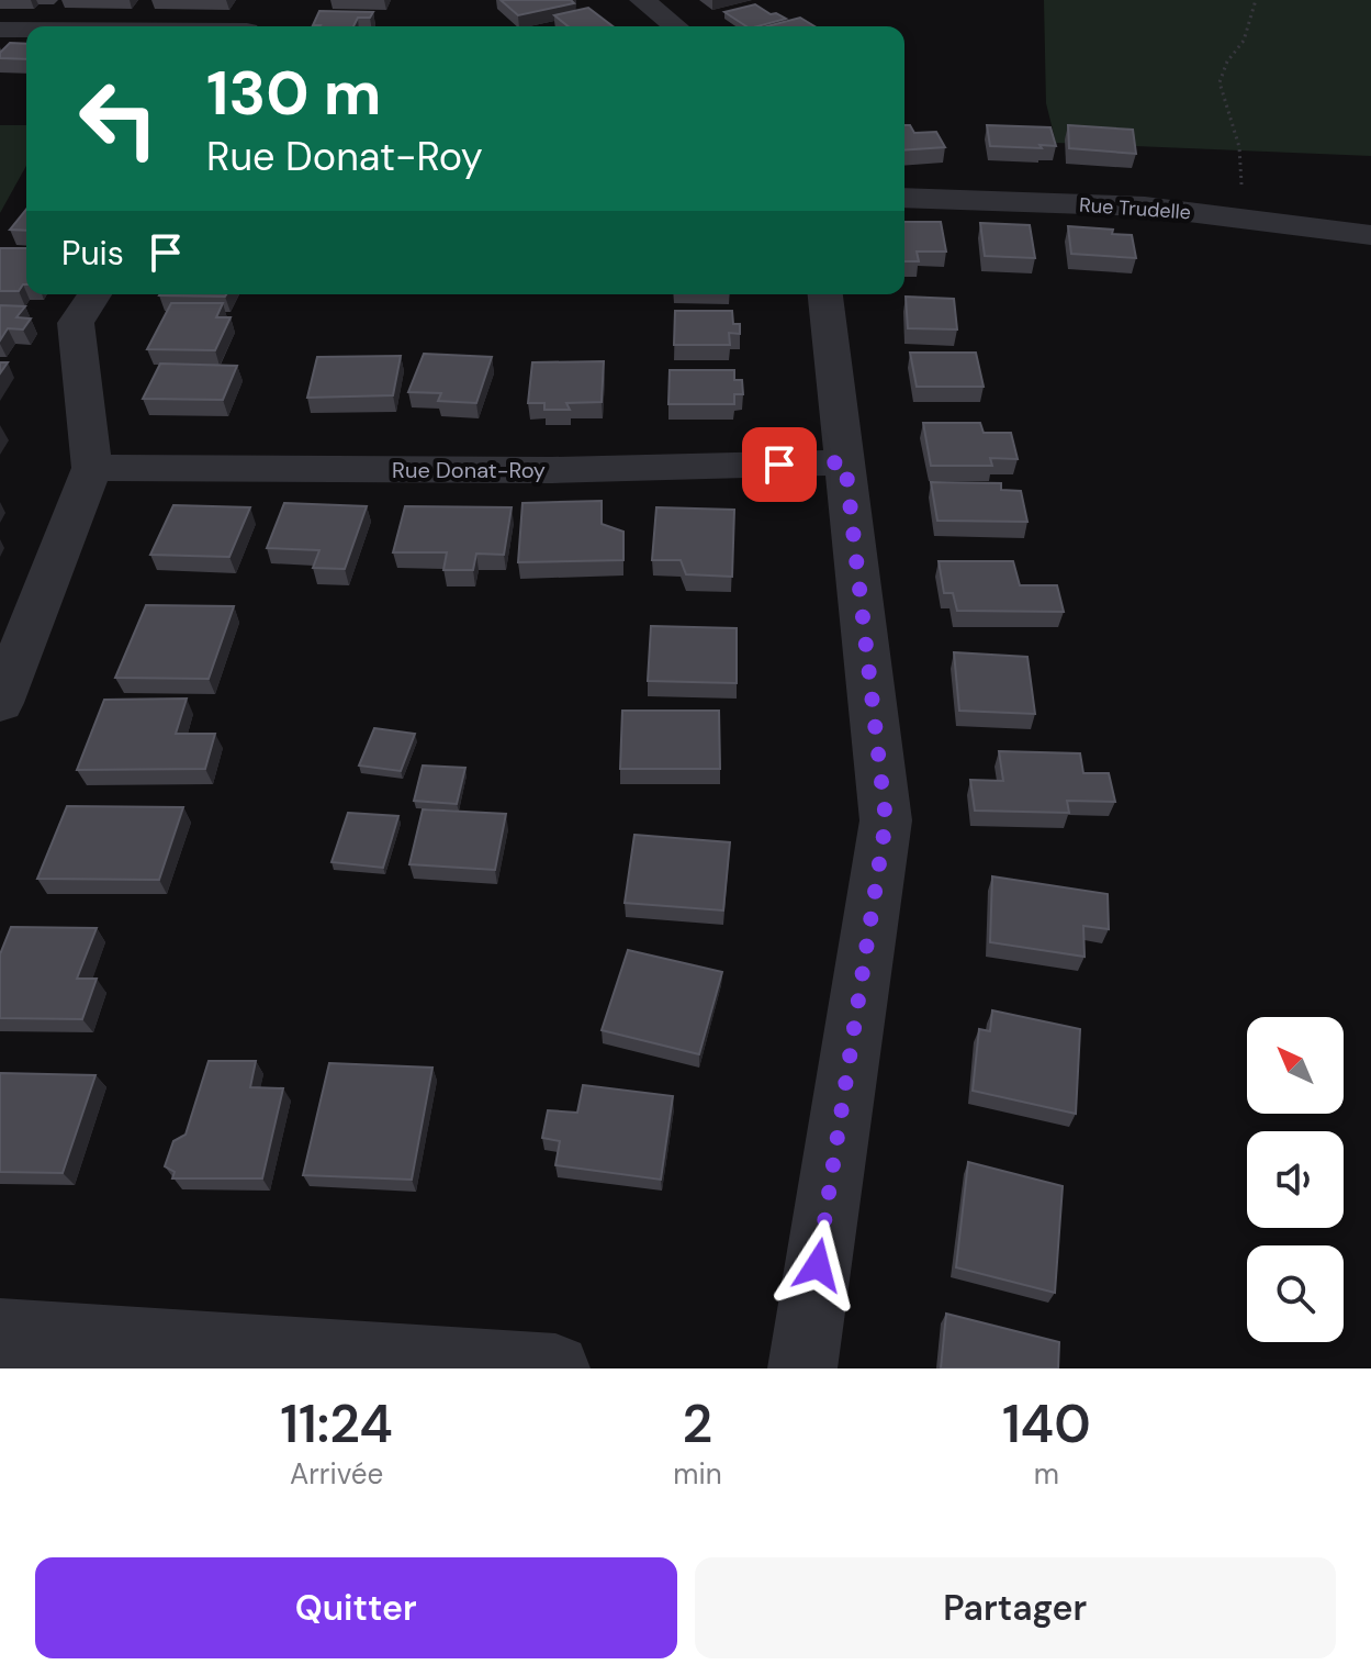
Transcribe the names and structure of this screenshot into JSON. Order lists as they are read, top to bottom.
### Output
{
  "streets": {
    "street": ["Rue Trudelle", "Rue Donat-Roy"]
  },
  "north": "top left",
  "page": {
    "turn": ["130 m", "Rue Donat-Roy"],
    "then": "Puis",
    "eta": [
      "11:24",
      "Arrivée",
      "2",
      "min",
      "140",
      "m"
    ],
    "buttons": ["Quitter", "Partager"]
  }
}
